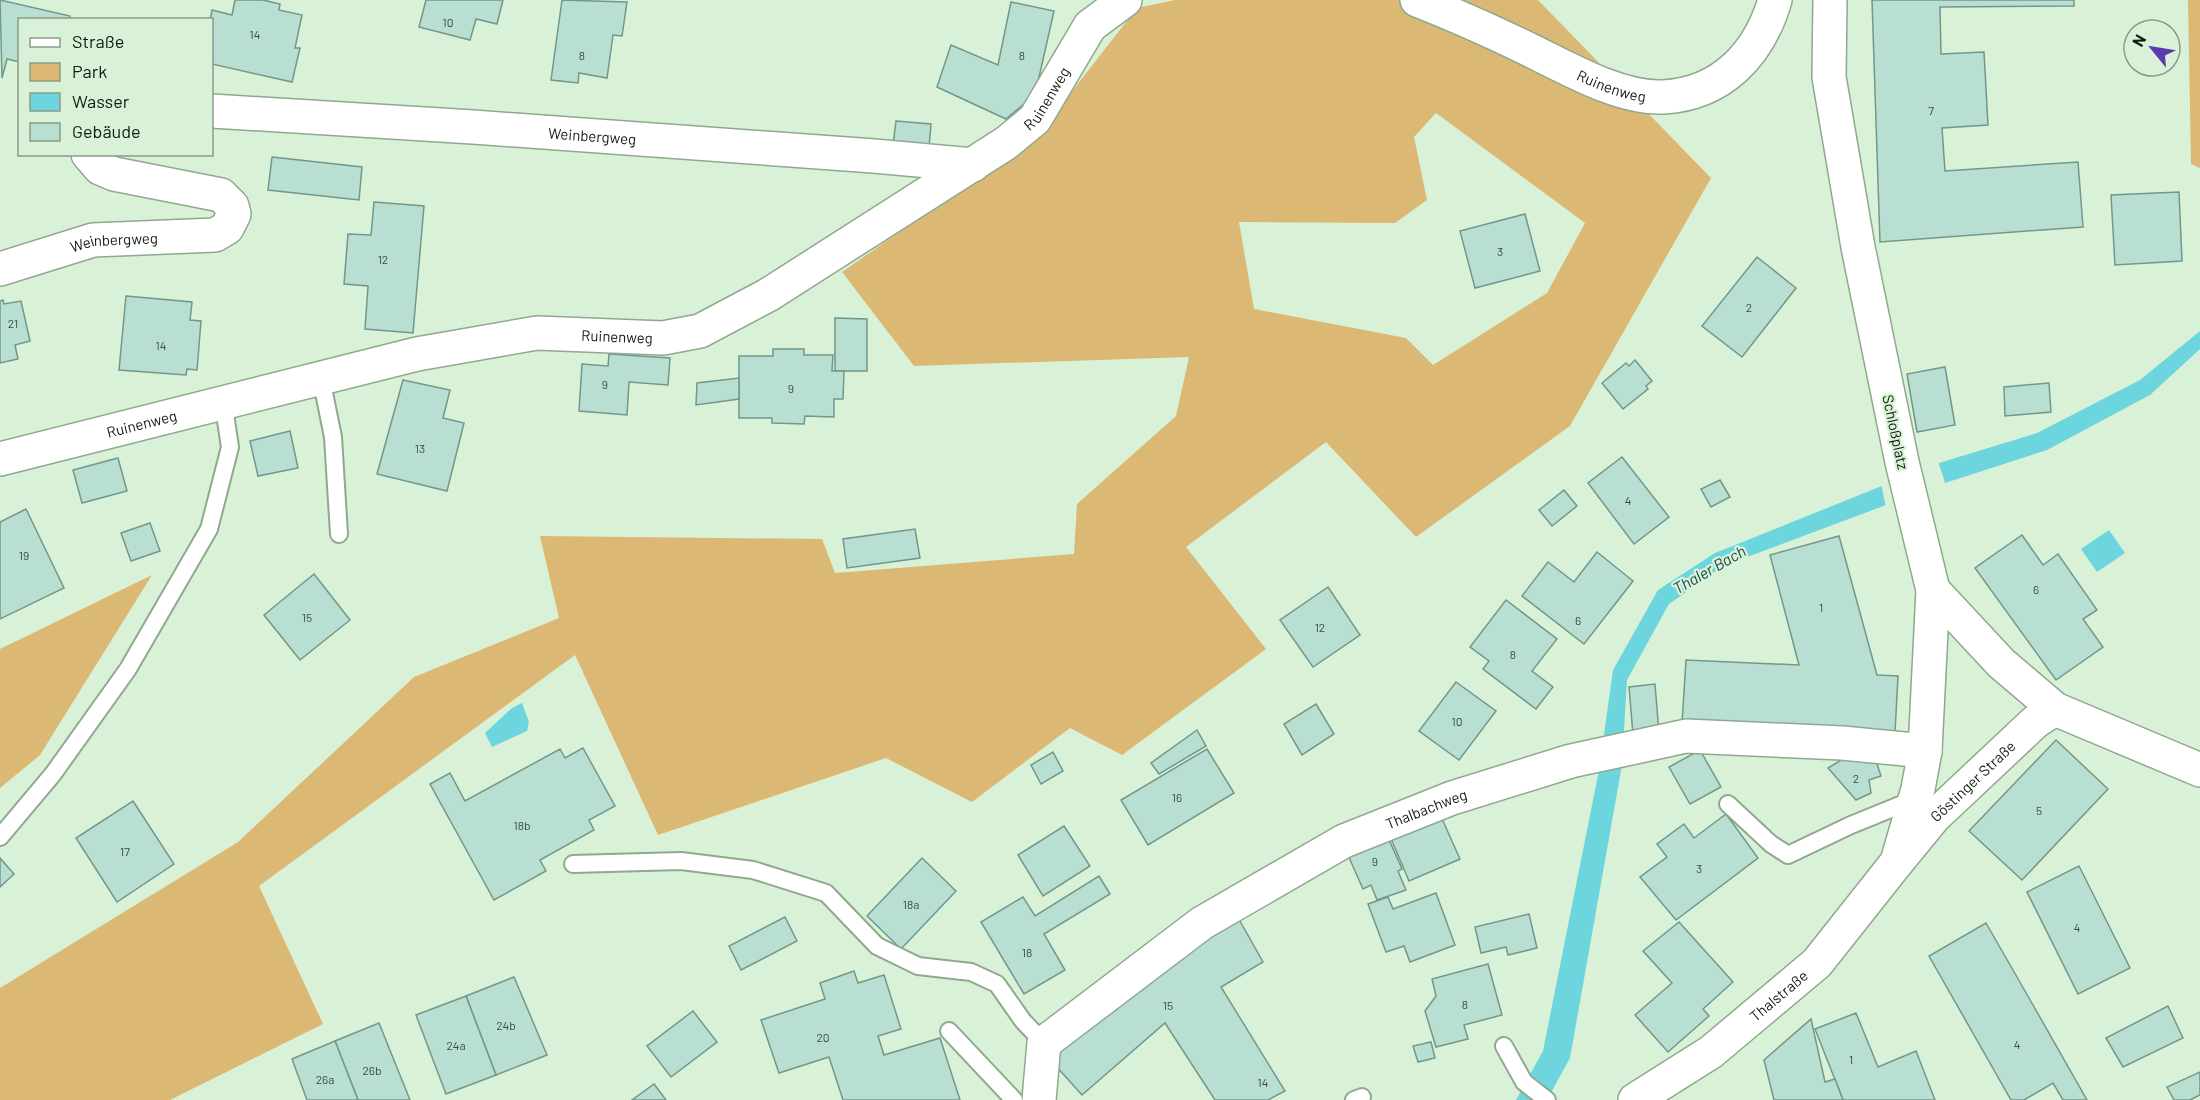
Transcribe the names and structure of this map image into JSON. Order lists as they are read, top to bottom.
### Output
{
  "streets": {
    "street": [
      "Ruinenweg",
      "Weinbergweg",
      "Schloßplatz",
      "Göstinger Straße",
      "Thalbachweg",
      "Thalstraße"
    ]
  },
  "crossings": [
    ["Ruinenweg", "Weinbergweg"],
    ["Schloßplatz", "Göstinger Straße"],
    ["Schloßplatz", "Thalbachweg"],
    ["Schloßplatz", "Thalstraße"],
    ["Göstinger Straße", "Thalstraße"]
  ],
  "water": ["Thaler Bach"],
  "house_numbers": [
    "10",
    "14",
    "8",
    "8",
    "7",
    "3",
    "12",
    "2",
    "21",
    "14",
    "9",
    "9",
    "13",
    "4",
    "19",
    "6",
    "1",
    "15",
    "6",
    "12",
    "8",
    "10",
    "2",
    "16",
    "5",
    "18b",
    "17",
    "9",
    "3",
    "18a",
    "4",
    "18",
    "8",
    "15",
    "24b",
    "20",
    "4",
    "24a",
    "1",
    "26b",
    "26a",
    "14"
  ],
  "legend": [
    "Straße",
    "Park",
    "Wasser",
    "Gebäude"
  ],
  "north": "top left"
}
